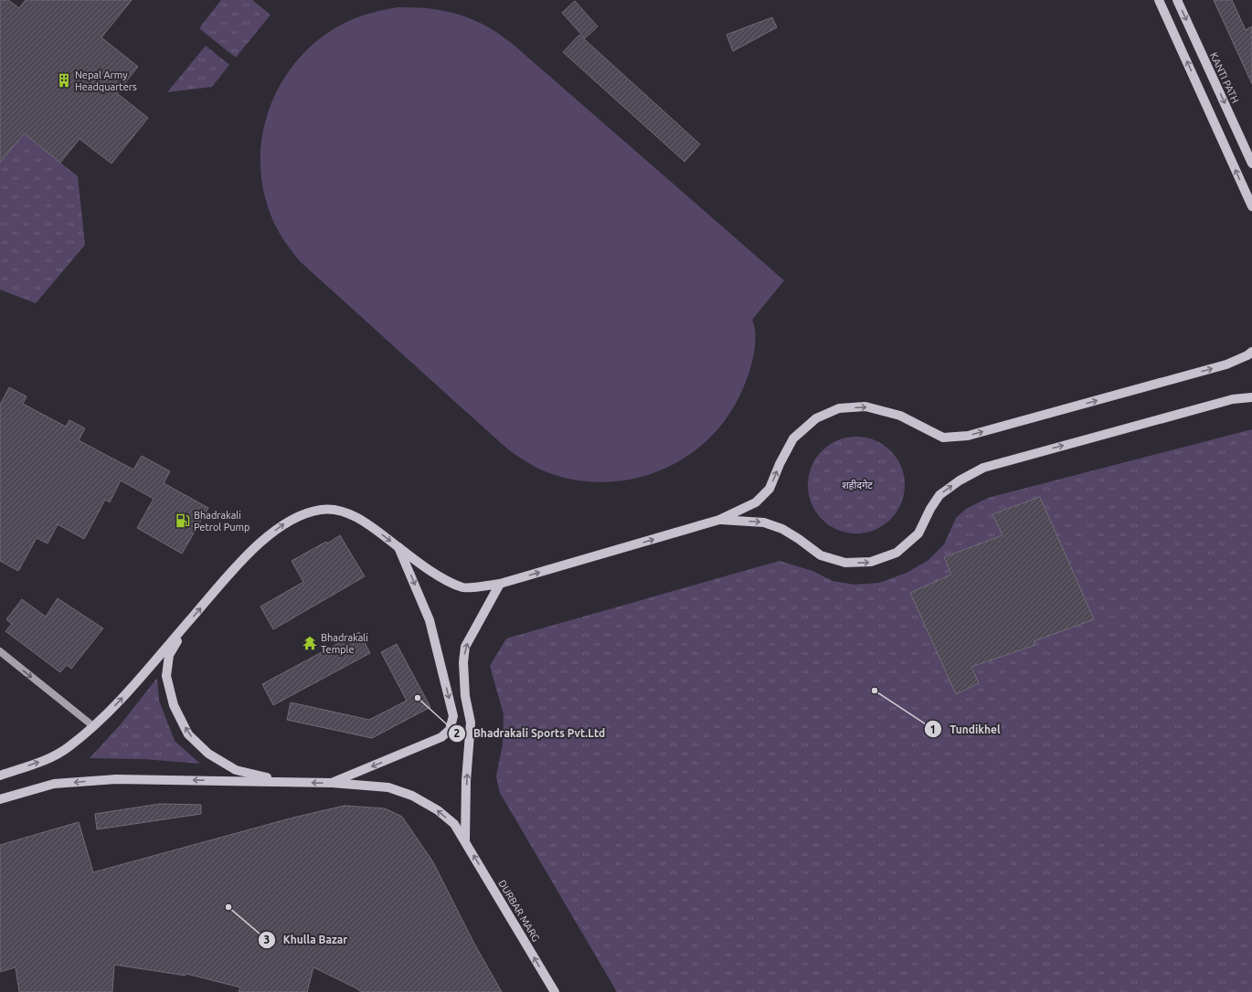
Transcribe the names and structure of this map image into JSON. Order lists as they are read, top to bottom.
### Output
{
  "streets": {
    "main road": ["KANTI PATH", "DURBAR MARG"]
  },
  "one_way": ["DURBAR MARG"],
  "parks": ["शहीदगेट"],
  "places": {
    "building": ["Nepal Army Headquarters"],
    "fuel station": ["Bhadrakali Petrol Pump"],
    "temple": ["Bhadrakali Temple"],
    "other": ["Tundikhel", "Bhadrakali Sports Pvt.Ltd", "Khulla Bazar"]
  }
}
